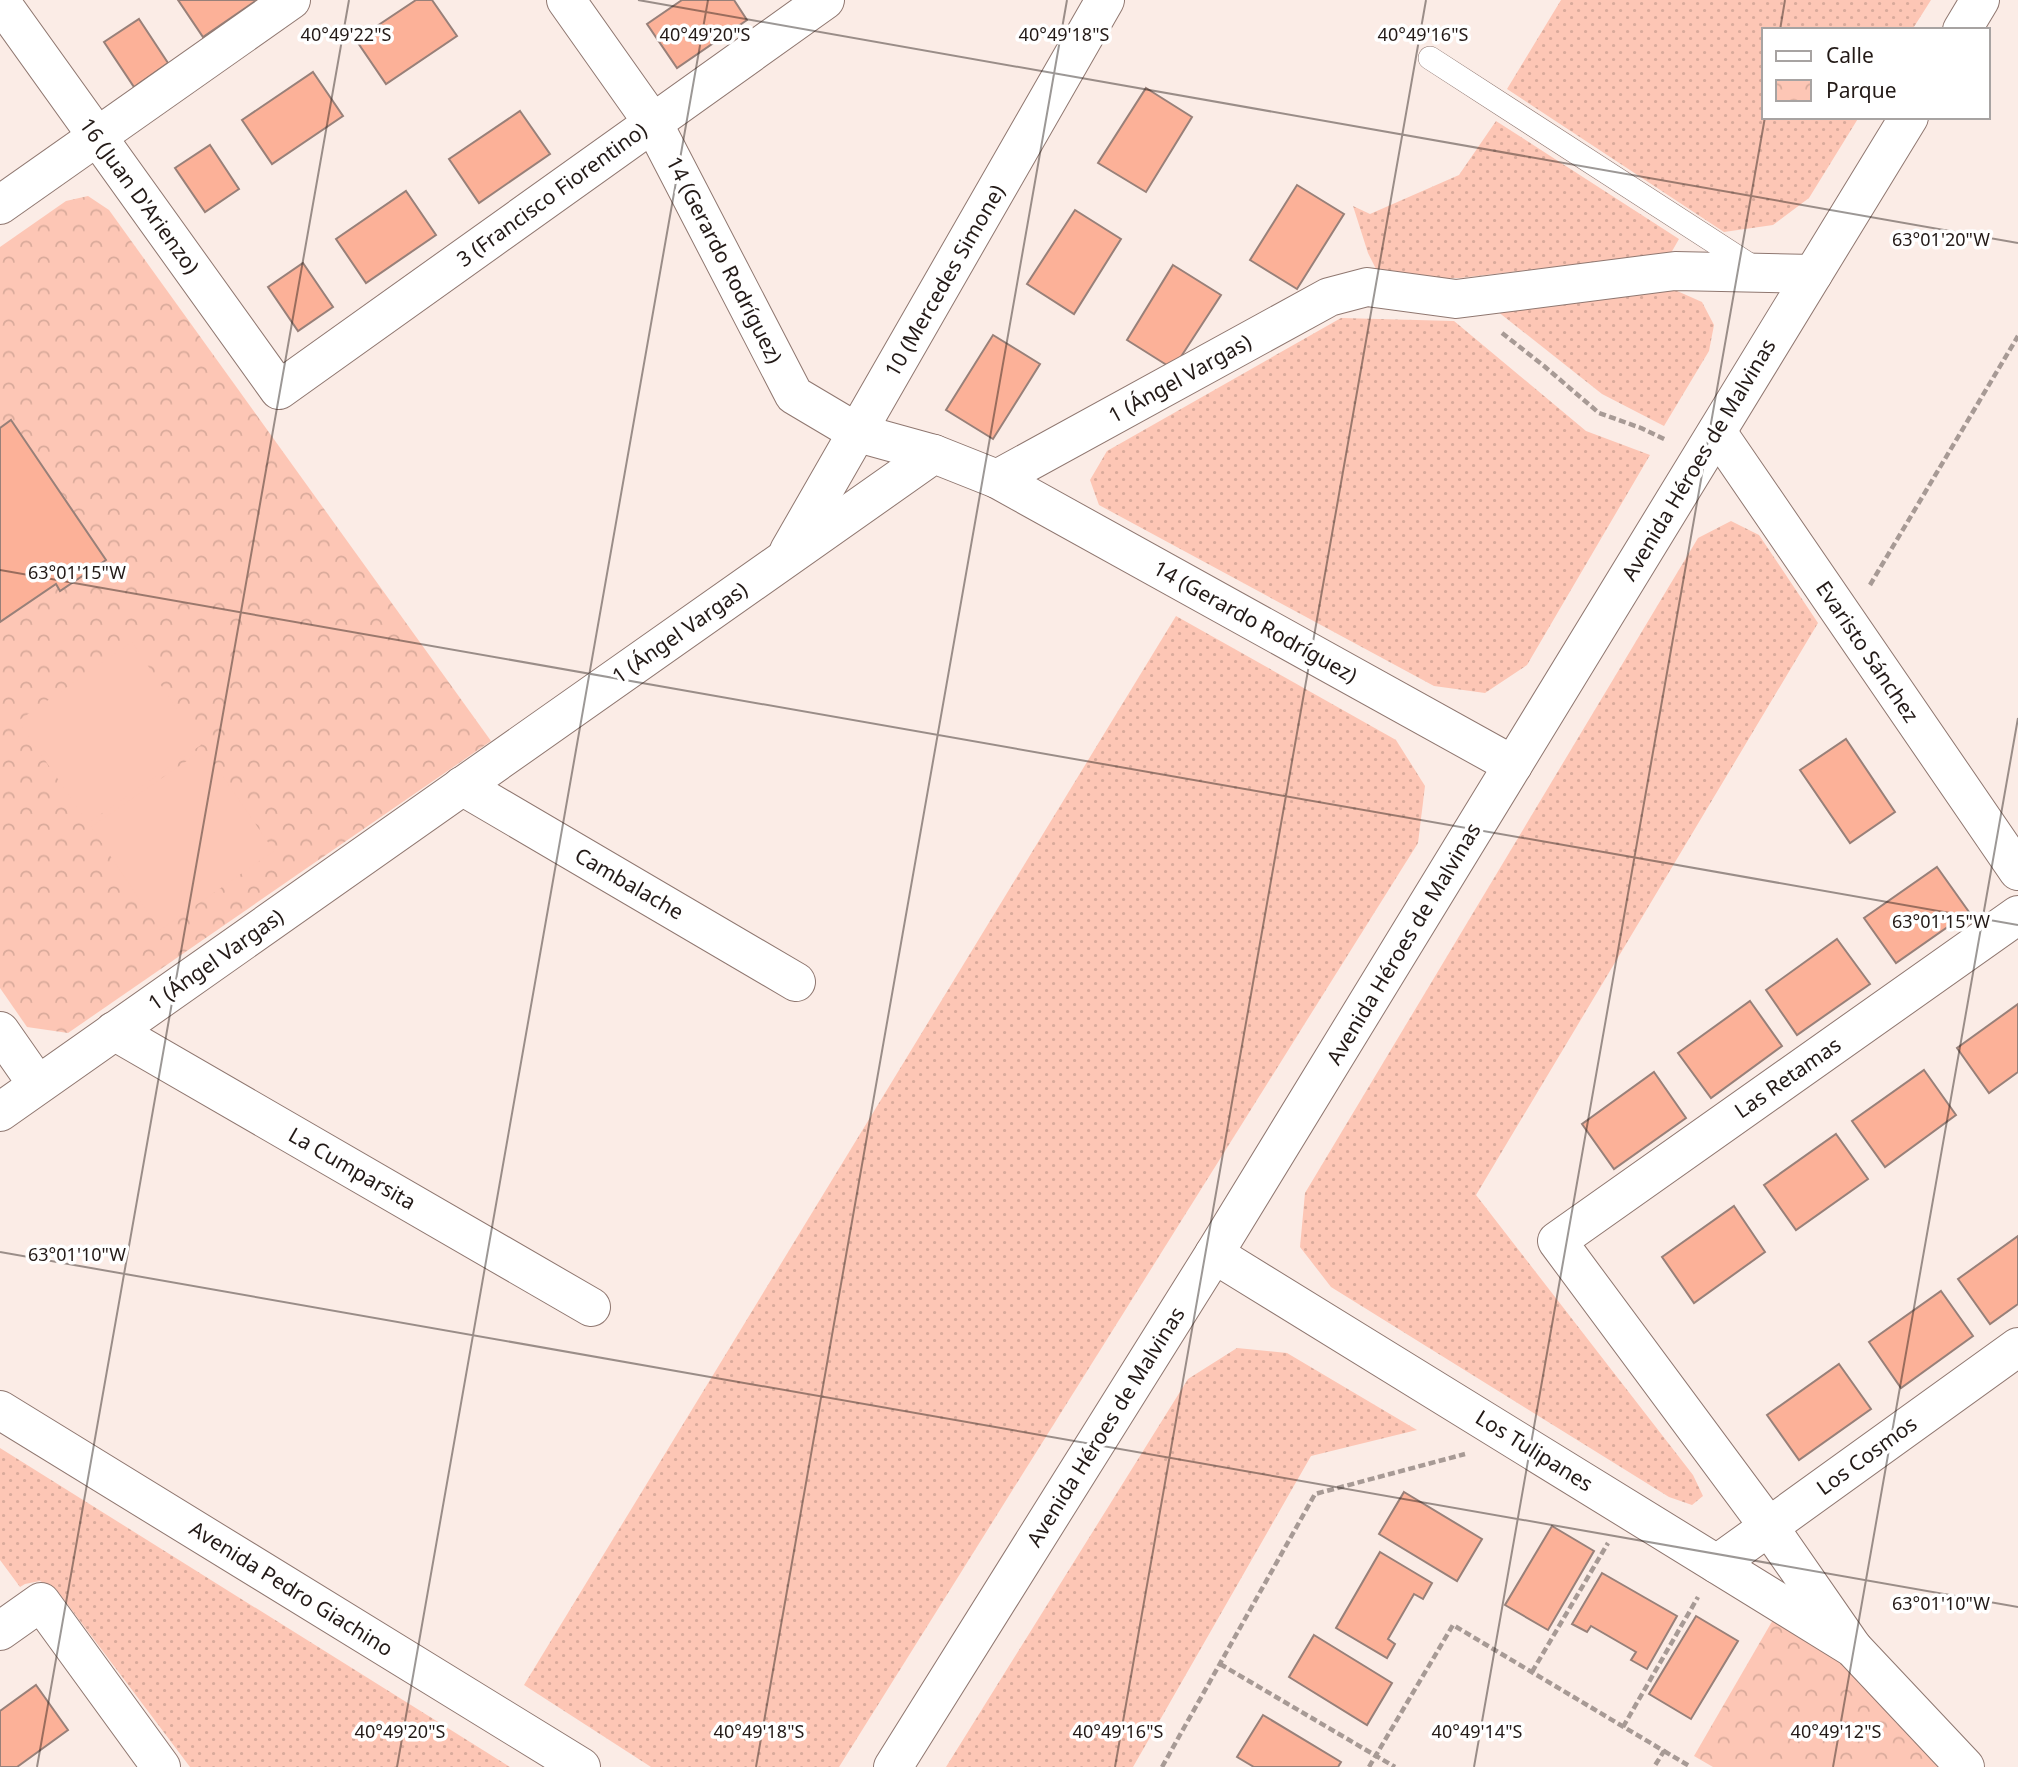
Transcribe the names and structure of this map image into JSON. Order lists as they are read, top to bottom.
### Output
{
  "streets": {
    "street": [
      "3 (Francisco Fiorentino)",
      "16 (Juan D'Arienzo)",
      "14 (Gerardo Rodríguez)",
      "10 (Mercedes Simone)",
      "1 (Ángel Vargas)",
      "Avenida Héroes de Malvinas",
      "Evaristo Sánchez",
      "Cambalache",
      "Las Retamas",
      "La Cumparsita",
      "Los Tulipanes",
      "Los Cosmos",
      "Avenida Pedro Giachino"
    ]
  },
  "crossings": [
    ["3 (Francisco Fiorentino)", "16 (Juan D'Arienzo)"],
    ["3 (Francisco Fiorentino)", "14 (Gerardo Rodríguez)"],
    ["14 (Gerardo Rodríguez)", "10 (Mercedes Simone)"],
    ["14 (Gerardo Rodríguez)", "1 (Ángel Vargas)"],
    ["14 (Gerardo Rodríguez)", "Avenida Héroes de Malvinas"],
    ["10 (Mercedes Simone)", "1 (Ángel Vargas)"],
    ["1 (Ángel Vargas)", "Avenida Héroes de Malvinas"],
    ["1 (Ángel Vargas)", "Cambalache"],
    ["1 (Ángel Vargas)", "La Cumparsita"],
    ["Avenida Héroes de Malvinas", "Evaristo Sánchez"],
    ["Avenida Héroes de Malvinas", "Los Tulipanes"],
    ["Las Retamas", "Los Tulipanes"],
    ["Los Tulipanes", "Los Cosmos"]
  ],
  "legend": ["Calle", "Parque"],
  "coordinates": [
    "40°49'22\"S",
    "40°49'20\"S",
    "40°49'18\"S",
    "40°49'16\"S",
    "63°01'20\"W",
    "63°01'15\"W",
    "63°01'10\"W",
    "40°49'14\"S",
    "40°49'12\"S"
  ]
}
